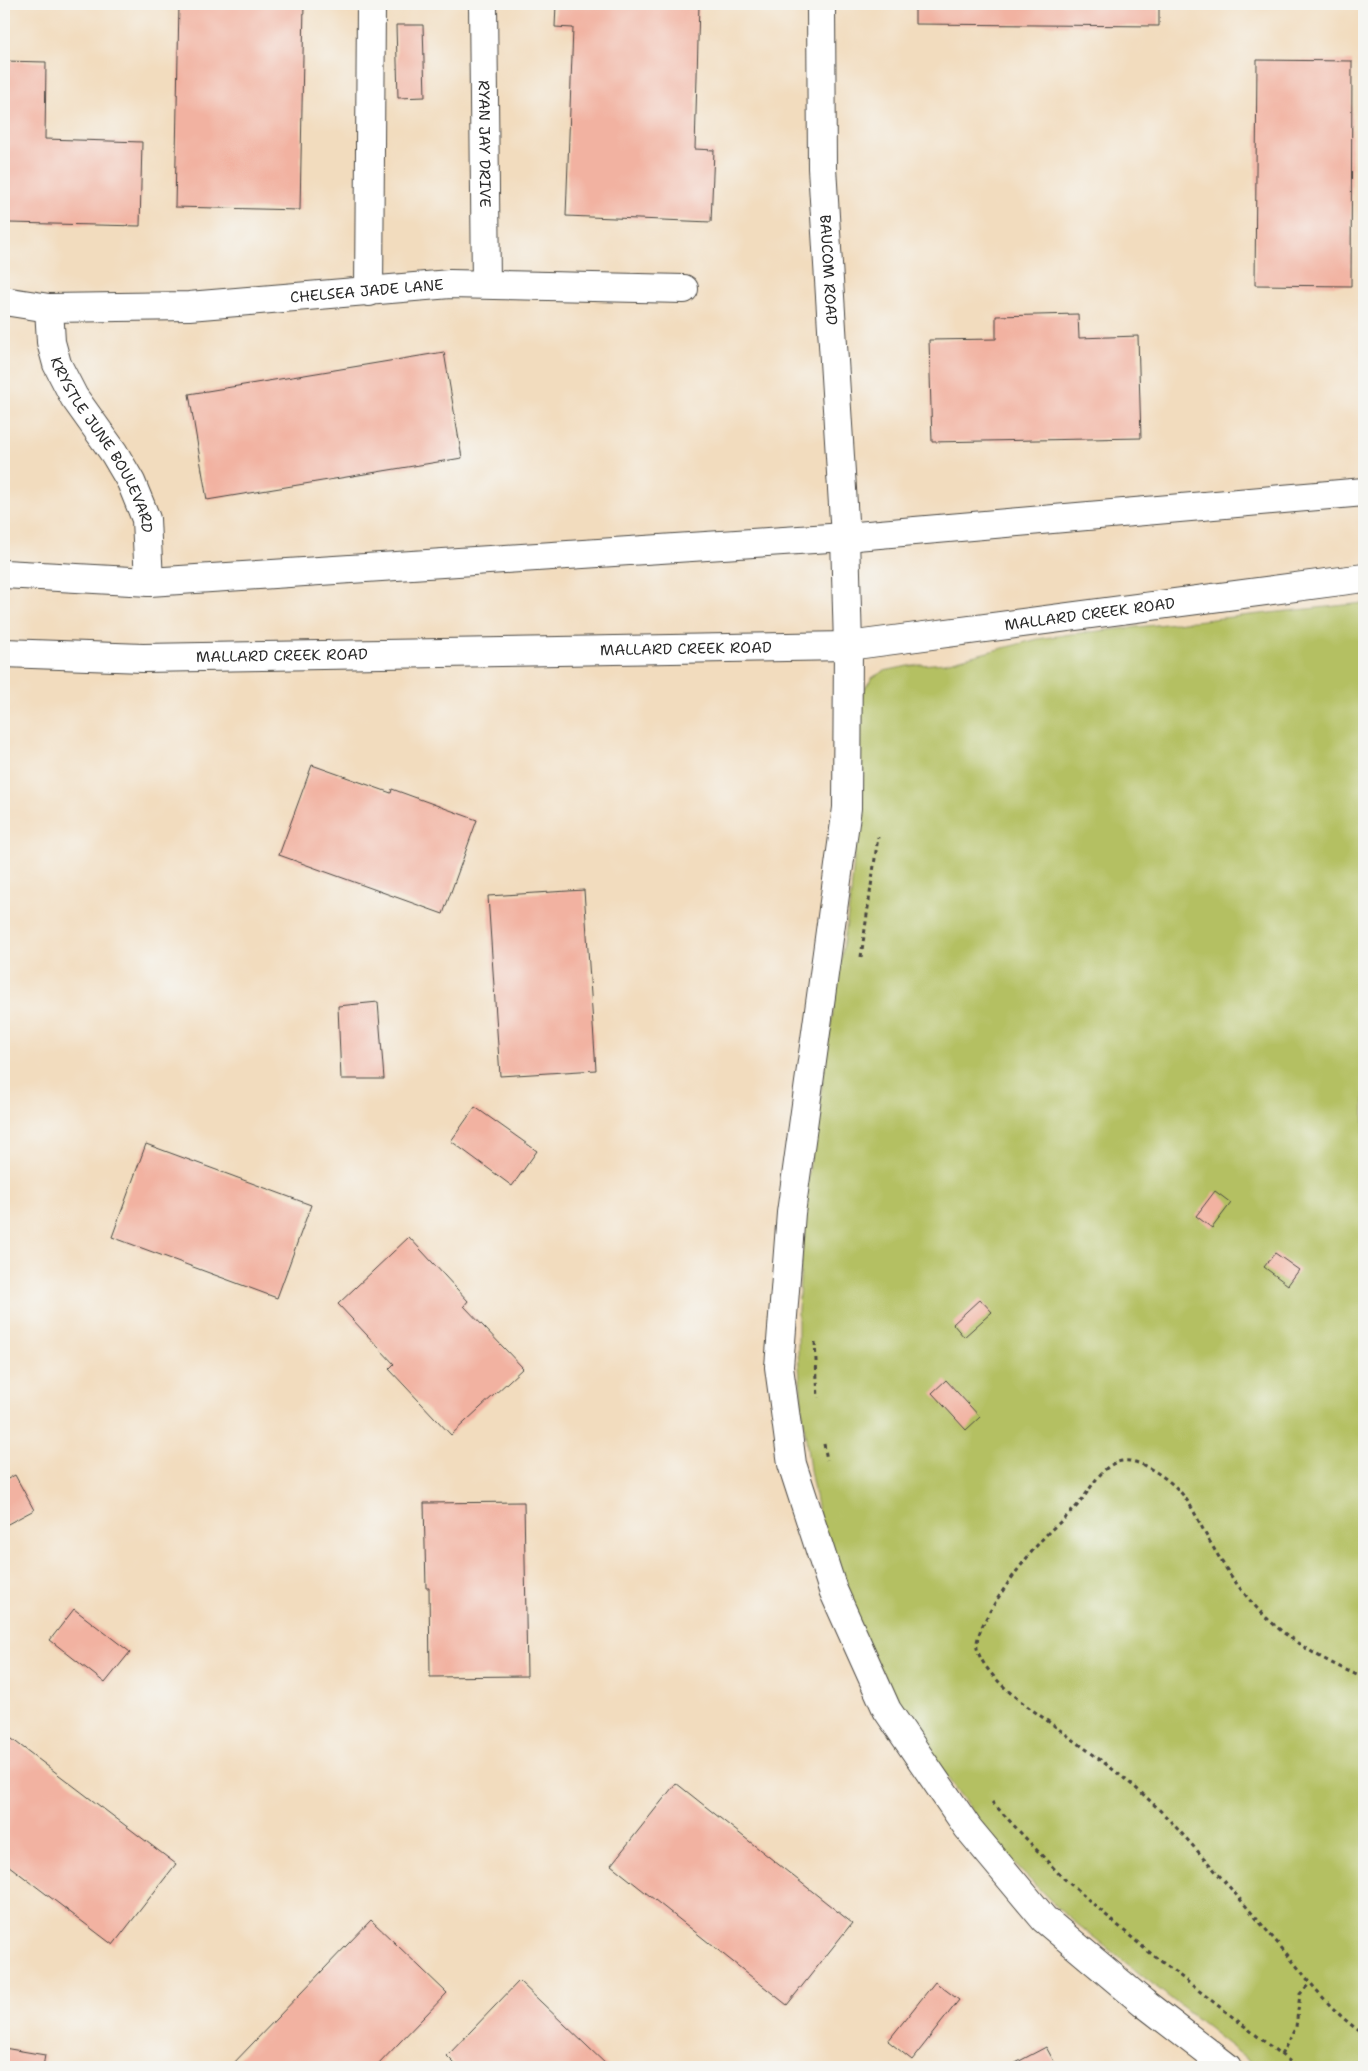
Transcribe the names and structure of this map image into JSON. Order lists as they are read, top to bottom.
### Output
{
  "streets": {
    "street": [
      "RYAN JAY DRIVE",
      "BAUCOM ROAD",
      "CHELSEA JADE LANE",
      "KRYSTLE JUNE BOULEVARD",
      "MALLARD CREEK ROAD"
    ]
  },
  "crossings": [
    ["RYAN JAY DRIVE", "CHELSEA JADE LANE"],
    ["BAUCOM ROAD", "MALLARD CREEK ROAD"],
    ["CHELSEA JADE LANE", "KRYSTLE JUNE BOULEVARD"]
  ]
}
